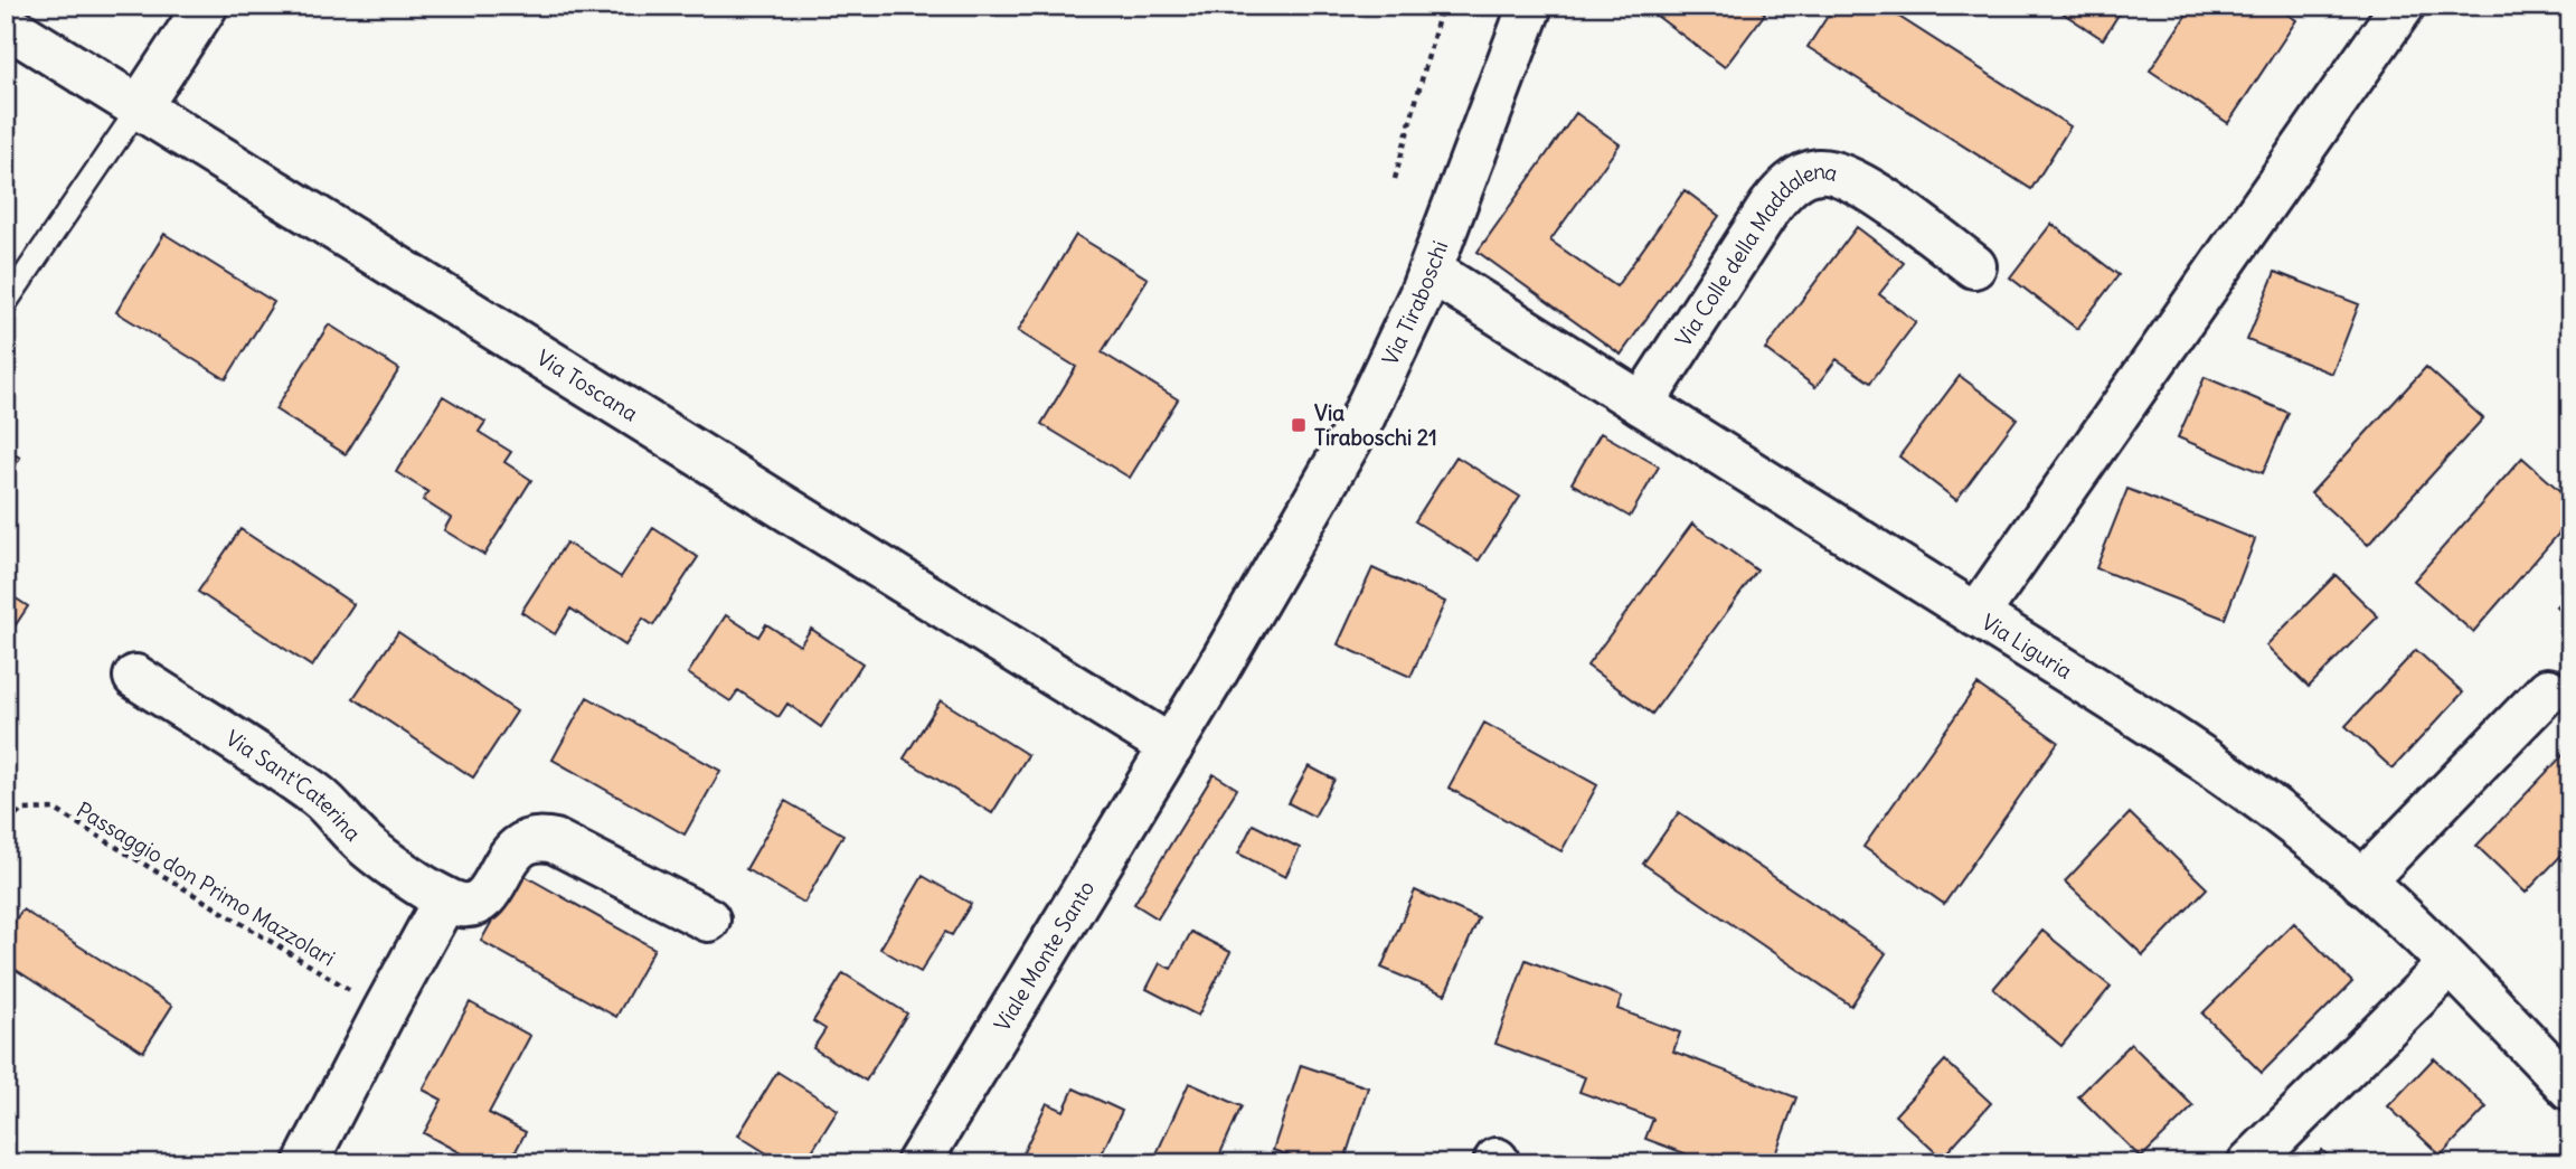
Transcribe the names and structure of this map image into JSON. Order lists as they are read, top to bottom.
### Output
{
  "streets": {
    "street": [
      "Via Colle della Maddalena",
      "Via Tiraboschi",
      "Via Toscana",
      "Via Liguria",
      "Via Sant'Caterina",
      "Viale Monte Santo"
    ],
    "path": ["Passaggio don Primo Mazzolari"]
  },
  "crossings": [
    ["Via Colle della Maddalena", "Via Liguria"],
    ["Via Tiraboschi", "Via Toscana"],
    ["Via Tiraboschi", "Via Liguria"],
    ["Via Tiraboschi", "Viale Monte Santo"],
    ["Via Toscana", "Viale Monte Santo"]
  ],
  "places": {
    "transit": ["Via Tiraboschi 21"]
  }
}
